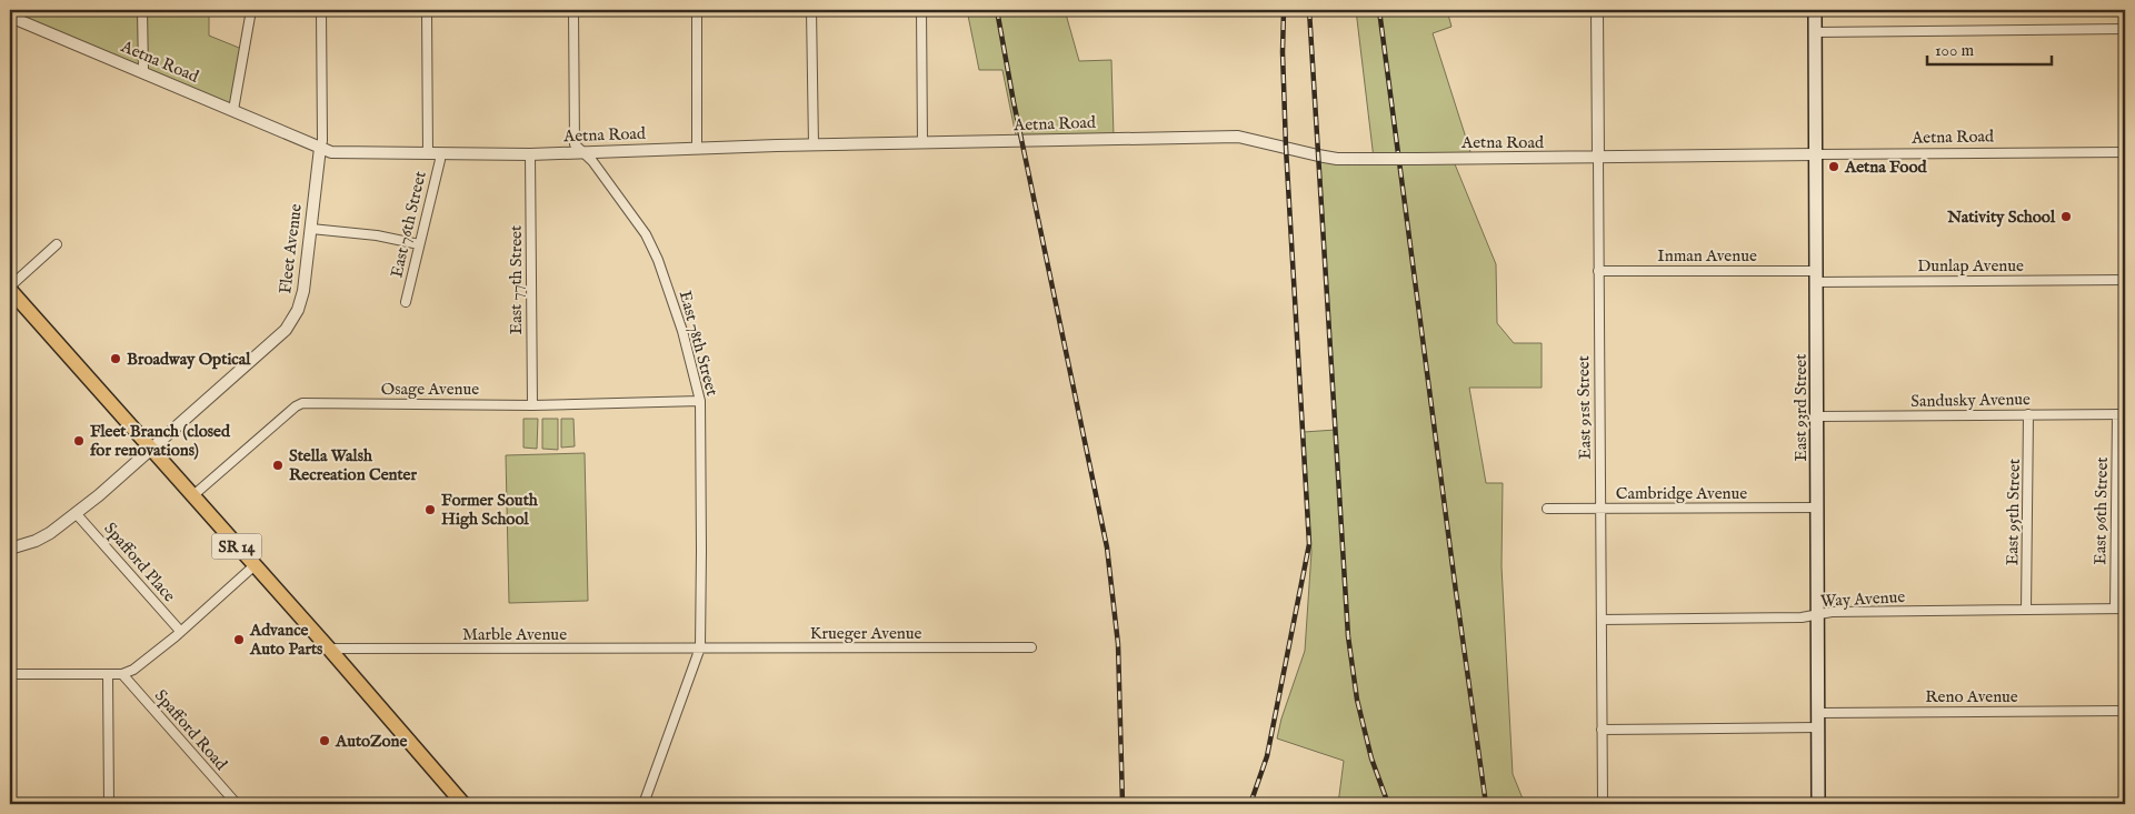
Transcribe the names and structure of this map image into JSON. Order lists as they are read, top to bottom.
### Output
{
  "streets": {
    "main road": ["East 93rd Street", "SR 14"],
    "street": [
      "Aetna Road",
      "East 76th Street",
      "Fleet Avenue",
      "Inman Avenue",
      "Dunlap Avenue",
      "East 77th Street",
      "East 78th Street",
      "Osage Avenue",
      "Sandusky Avenue",
      "East 91st Street",
      "Cambridge Avenue",
      "East 96th Street",
      "East 95th Street",
      "Spafford Place",
      "Way Avenue",
      "Krueger Avenue",
      "Marble Avenue",
      "Reno Avenue",
      "Spafford Road"
    ]
  },
  "crossings": [
    ["Aetna Road", "East 76th Street"],
    ["Aetna Road", "Fleet Avenue"],
    ["Aetna Road", "East 77th Street"],
    ["Aetna Road", "East 78th Street"],
    ["Aetna Road", "East 91st Street"],
    ["Aetna Road", "East 93rd Street"],
    ["Fleet Avenue", "SR 14"],
    ["Fleet Avenue", "Spafford Place"],
    ["Inman Avenue", "Dunlap Avenue"],
    ["Inman Avenue", "East 91st Street"],
    ["Inman Avenue", "East 93rd Street"],
    ["Dunlap Avenue", "East 93rd Street"],
    ["East 77th Street", "Osage Avenue"],
    ["East 78th Street", "Osage Avenue"],
    ["East 78th Street", "Krueger Avenue"],
    ["East 78th Street", "Marble Avenue"],
    ["Osage Avenue", "SR 14"],
    ["Sandusky Avenue", "East 93rd Street"],
    ["Sandusky Avenue", "East 96th Street"],
    ["Sandusky Avenue", "East 95th Street"],
    ["East 91st Street", "Cambridge Avenue"],
    ["East 91st Street", "Way Avenue"],
    ["East 93rd Street", "Cambridge Avenue"],
    ["East 93rd Street", "Way Avenue"],
    ["East 93rd Street", "Reno Avenue"],
    ["East 96th Street", "Way Avenue"],
    ["East 95th Street", "Way Avenue"],
    ["SR 14", "Marble Avenue"],
    ["Krueger Avenue", "Marble Avenue"]
  ],
  "places": [
    "Aetna Food",
    "Nativity School",
    "Broadway Optical",
    "Fleet Branch (closed for renovations)",
    "Stella Walsh Recreation Center",
    "Former South High School",
    "Advance Auto Parts",
    "AutoZone"
  ],
  "scale_bar": "100 m"
}
